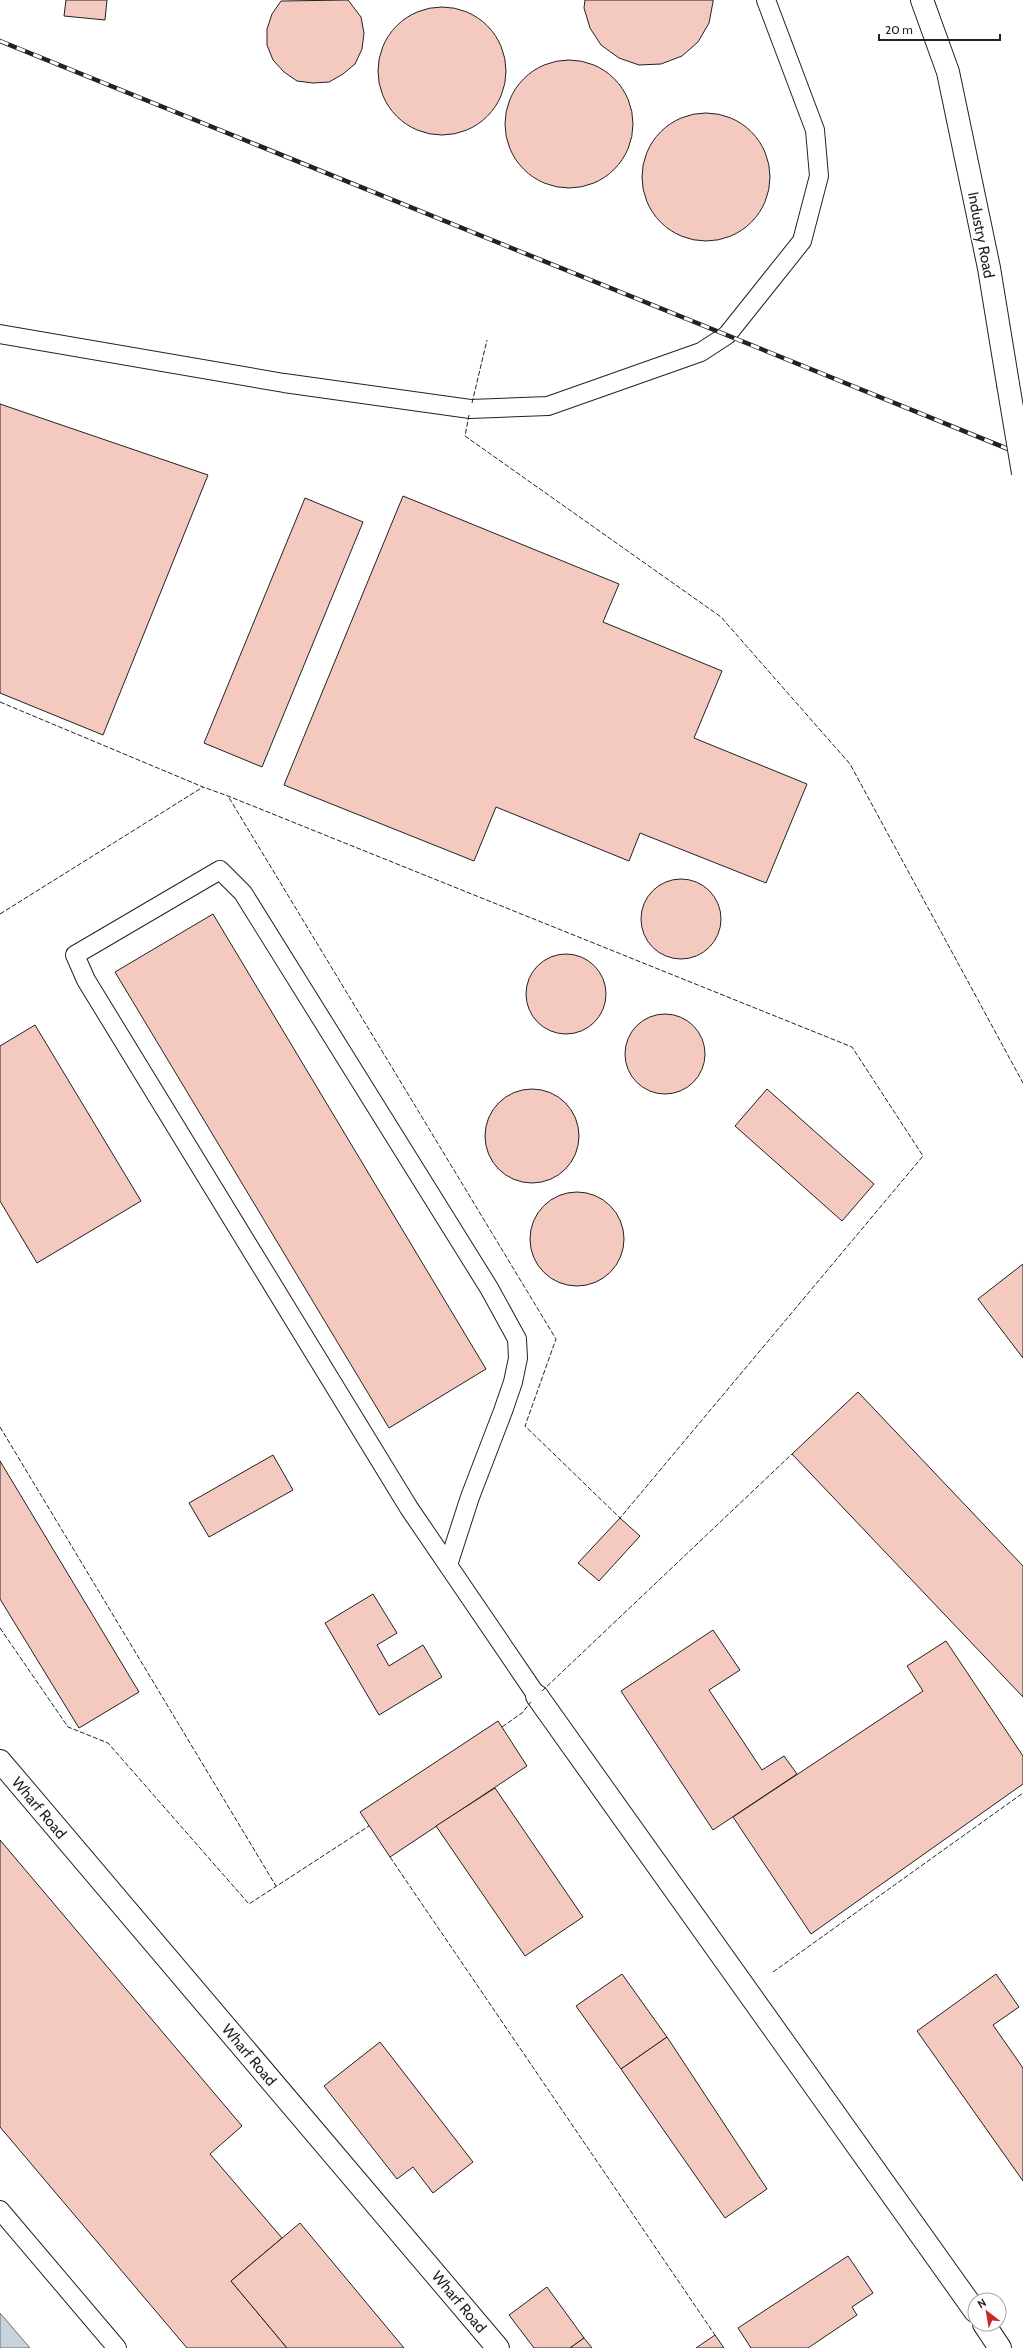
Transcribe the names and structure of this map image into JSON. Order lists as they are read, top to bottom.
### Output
{
  "streets": {
    "street": ["Industry Road", "Wharf Road"]
  },
  "scale_bar": "20 m",
  "north": "top left"
}
